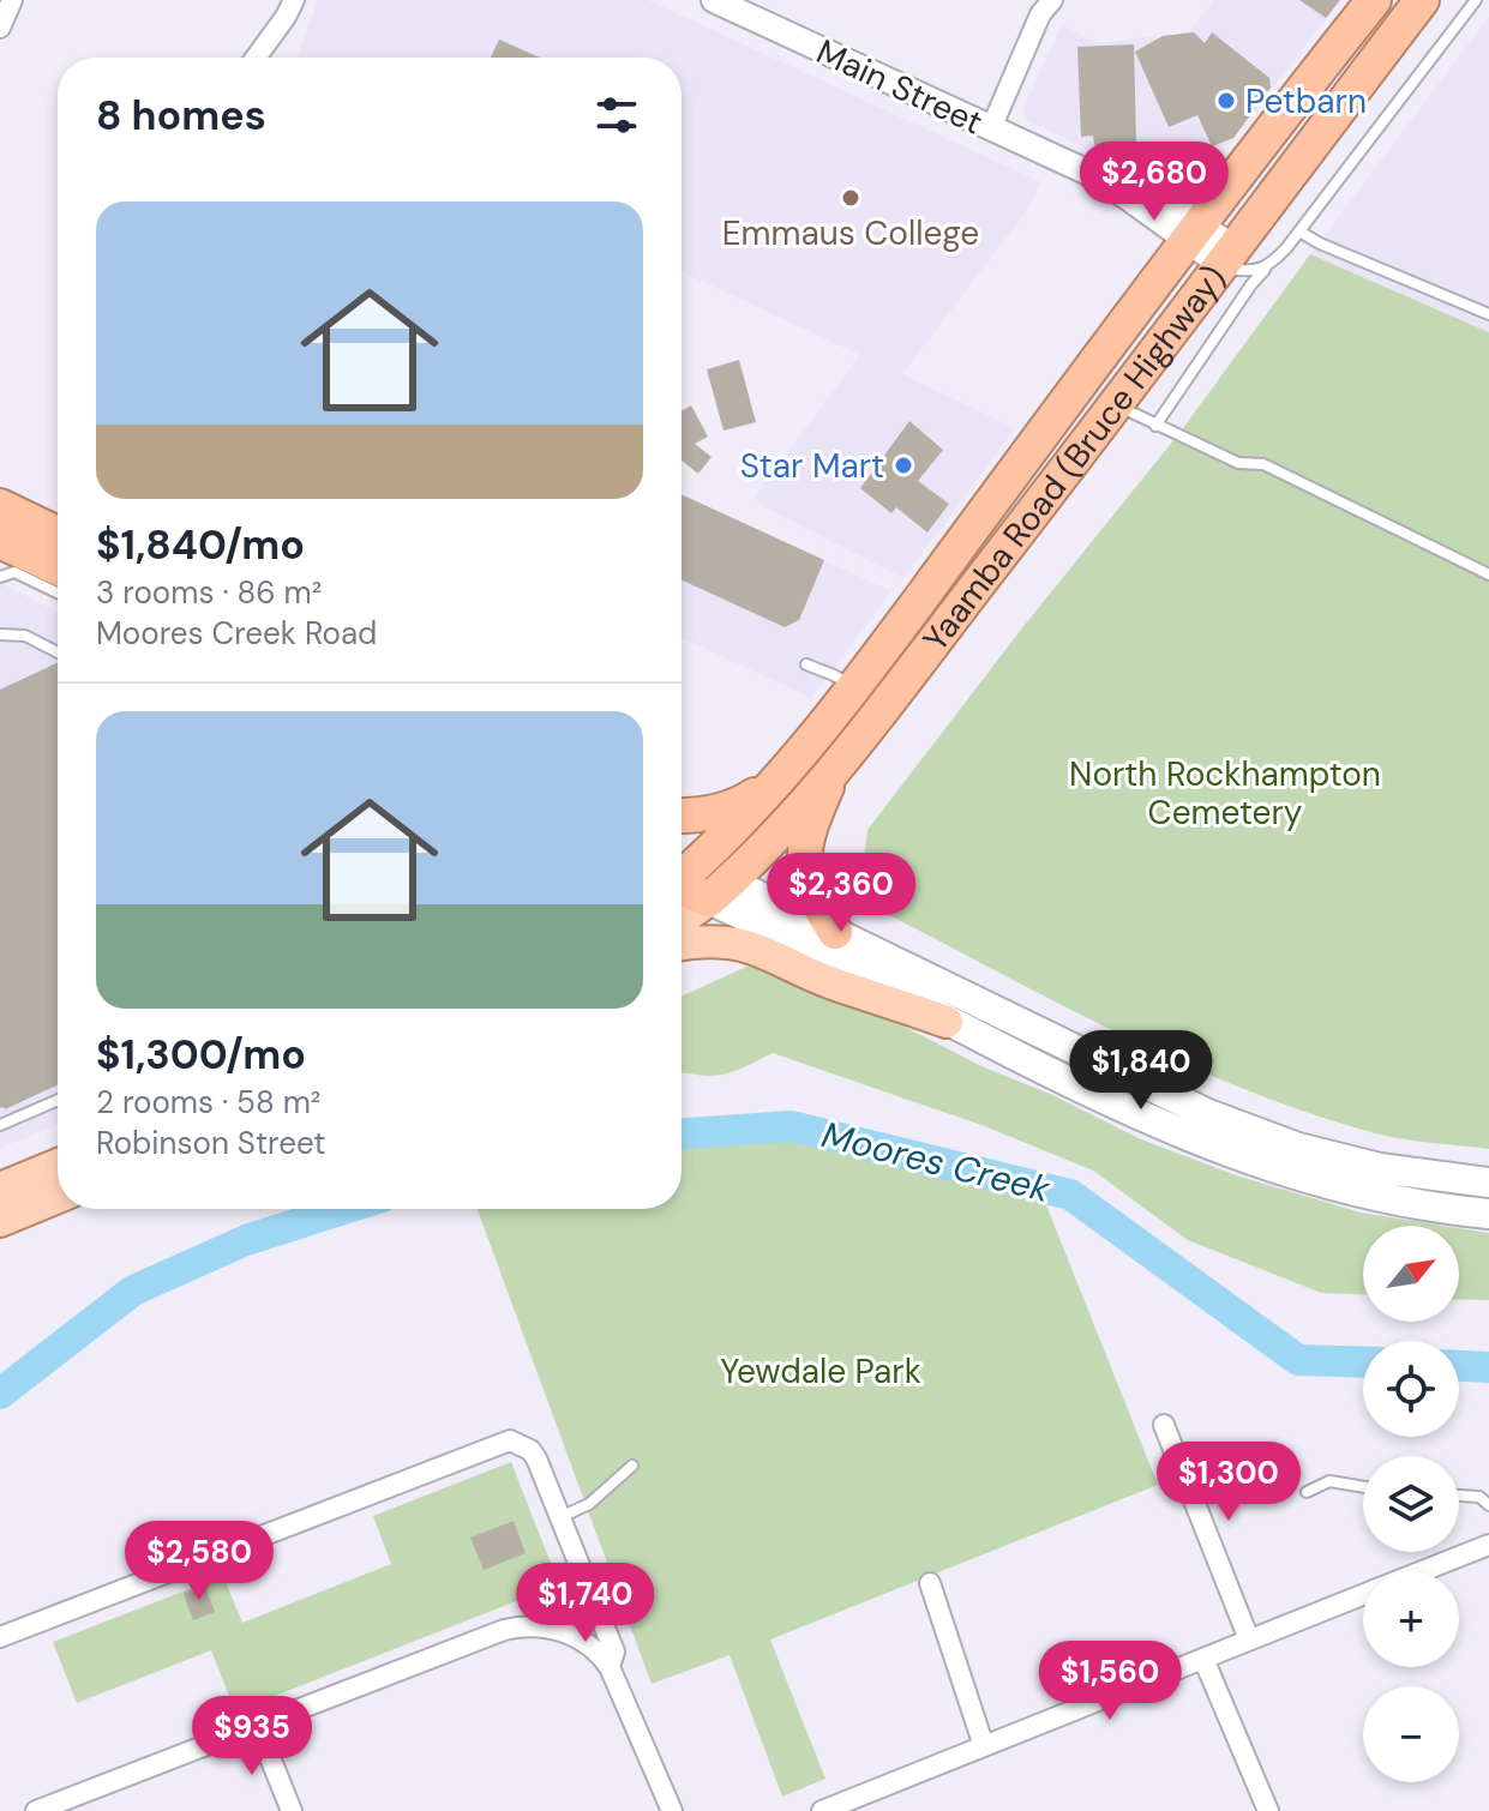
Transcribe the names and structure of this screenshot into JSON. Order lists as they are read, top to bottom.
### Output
{
  "streets": {
    "highway": ["Yaamba Road (Bruce Highway)"],
    "street": ["Main Street"]
  },
  "crossings": [
    ["Main Street", "Yaamba Road (Bruce Highway)"]
  ],
  "water": ["Moores Creek"],
  "parks": ["North Rockhampton Cemetery", "Yewdale Park"],
  "places": ["Petbarn", "Emmaus College", "Star Mart"],
  "north": "top right",
  "page": {
    "heading": "8 homes",
    "price": [
      "$2,680",
      "$2,360",
      "$1,840",
      "$1,300",
      "$2,580",
      "$1,740",
      "$1,560",
      "$935"
    ],
    "list": [
      {
        "name": "$1,840/mo",
        "note": "3 rooms · 86 m² · Moores Creek Road"
      },
      {
        "name": "$1,300/mo",
        "note": "2 rooms · 58 m² · Robinson Street"
      }
    ],
    "map_buttons": ["+", "−"]
  }
}
